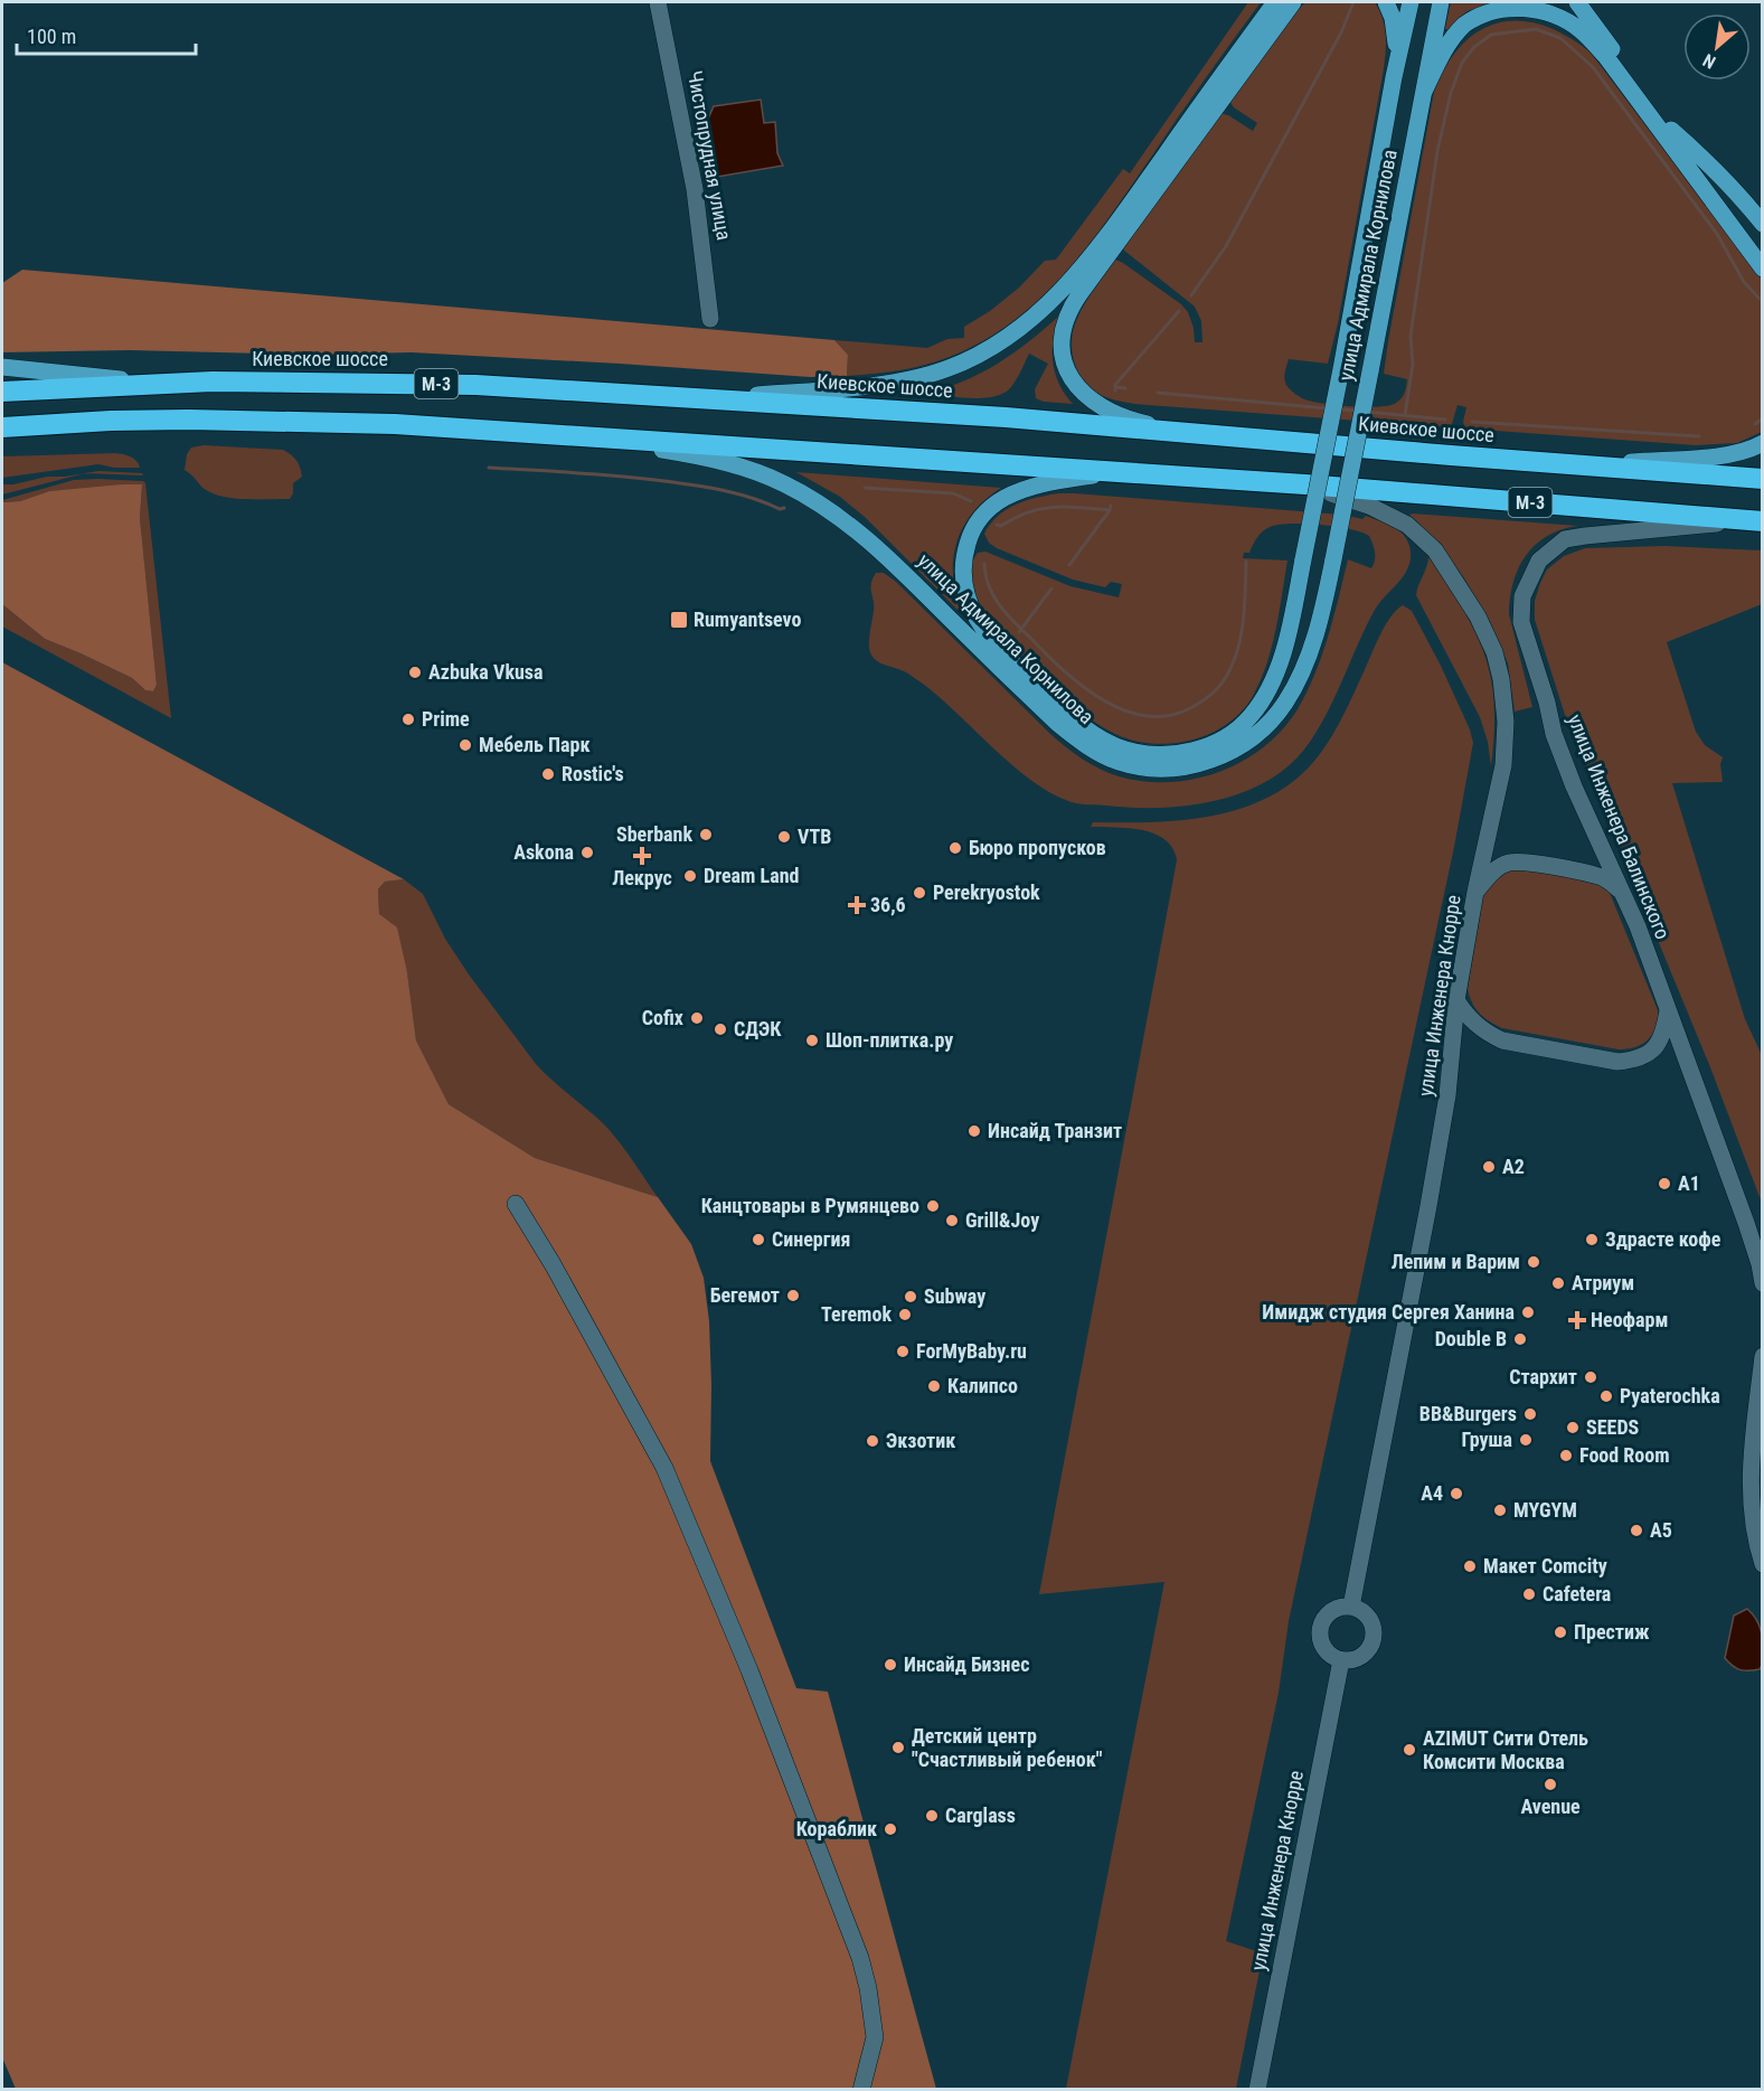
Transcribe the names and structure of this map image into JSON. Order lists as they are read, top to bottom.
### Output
{
  "streets": {
    "highway": ["Киевское шоссе", "М-3"],
    "main road": ["улица Адмирала Корнилова"],
    "street": ["Чистопрудная улица", "улица Инженера Балинского", "улица Инженера Кнорре"]
  },
  "crossings": [
    ["улица Адмирала Корнилова", "М-3"],
    ["М-3", "улица Инженера Балинского"],
    ["М-3", "улица Инженера Кнорре"],
    ["улица Инженера Балинского", "улица Инженера Кнорре"]
  ],
  "places": {
    "transit": ["Rumyantsevo"],
    "other": [
      "Azbuka Vkusa",
      "Prime",
      "Мебель Парк",
      "Rostic's",
      "Sberbank",
      "VTB",
      "Бюро пропусков",
      "Askona",
      "Dream Land",
      "Perekryostok",
      "Cofix",
      "СДЭК",
      "Шоп-плитка.ру",
      "Инсайд Транзит",
      "А2",
      "А1",
      "Канцтовары в Румянцево",
      "Grill&Joy",
      "Синергия",
      "Здрасте кофе",
      "Лепим и Варим",
      "Атриум",
      "Бегемот",
      "Subway",
      "Имидж студия Сергея Ханина",
      "Teremok",
      "Double B",
      "ForMyBaby.ru",
      "Стархит",
      "Калипсо",
      "Pyaterochka",
      "BB&Burgers",
      "SEEDS",
      "Груша",
      "Экзотик",
      "Food Room",
      "А4",
      "MYGYM",
      "А5",
      "Макет Comcity",
      "Cafetera",
      "Престиж",
      "Инсайд Бизнес",
      "Детский центр \"Счастливый ребенок\"",
      "AZIMUT Сити Отель Комсити Москва",
      "Avenue",
      "Carglass",
      "Кораблик"
    ],
    "health": ["Лекрус", "36,6", "Неофарм"]
  },
  "scale_bar": "100 m",
  "north": "bottom left"
}
